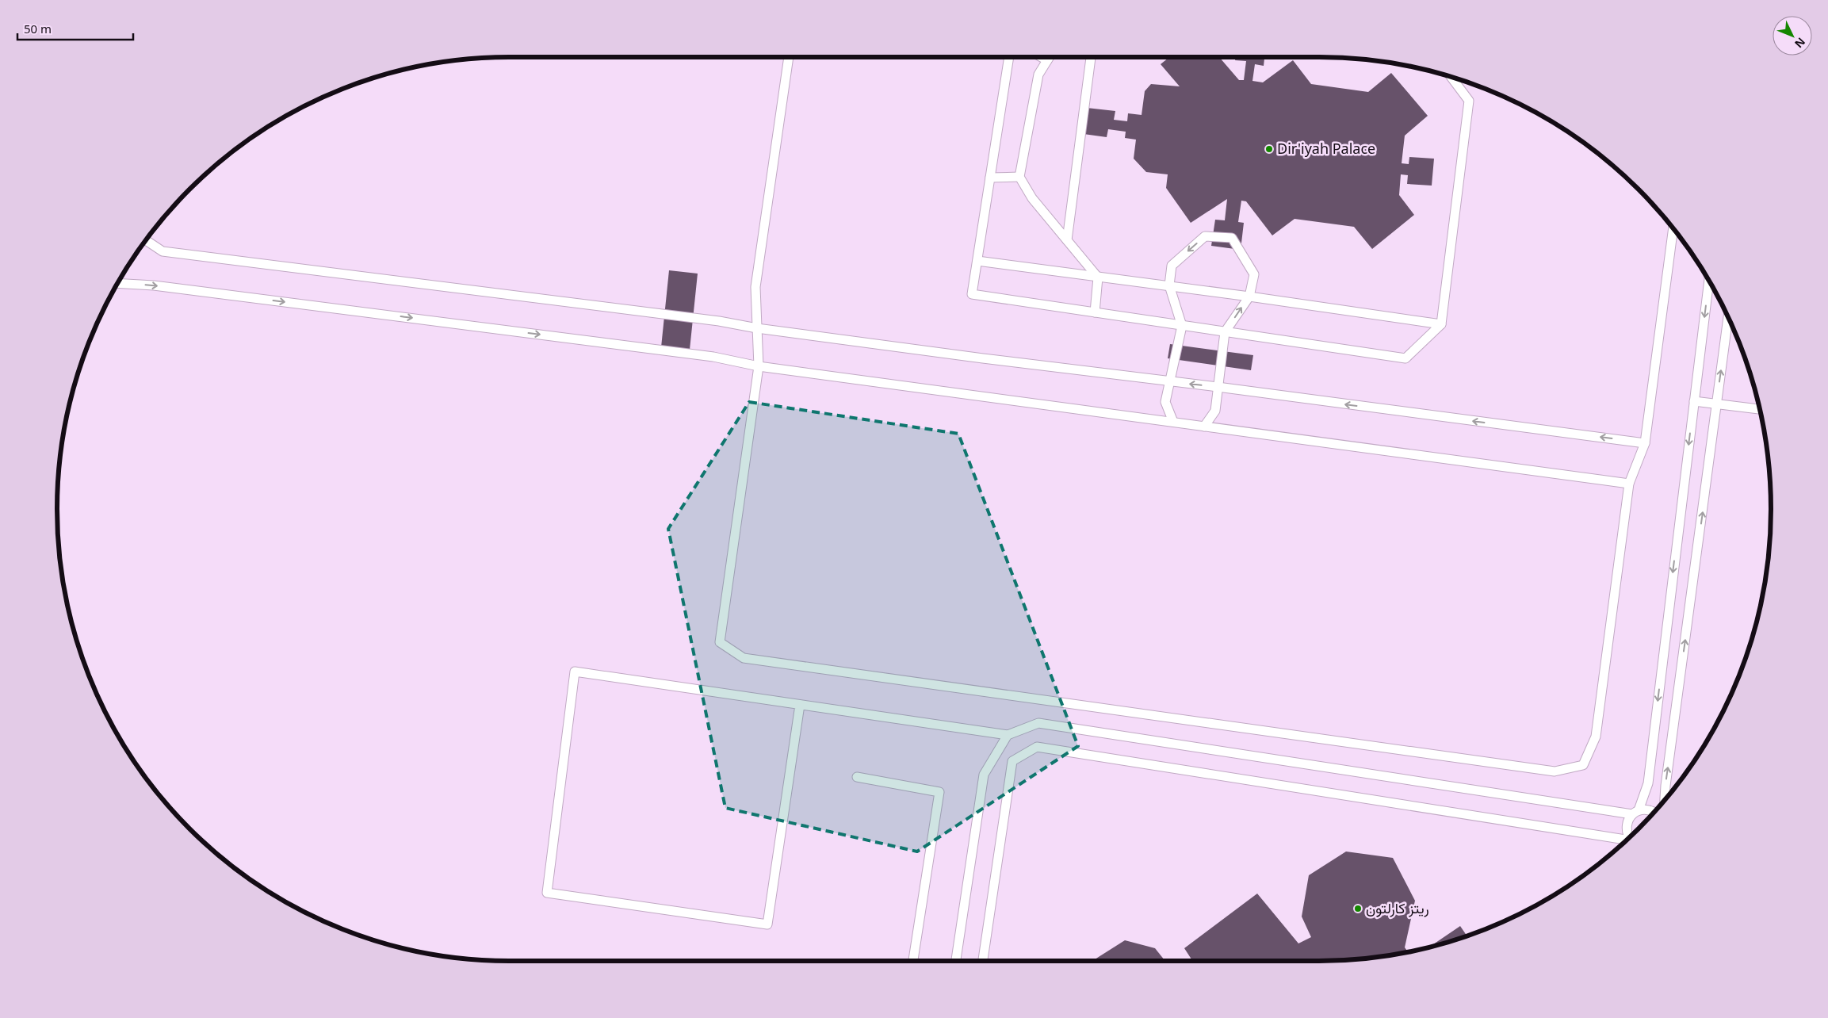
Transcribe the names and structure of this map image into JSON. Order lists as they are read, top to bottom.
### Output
{
  "places": ["Dir'iyah Palace", "ريتز كارلتون"],
  "scale_bar": "50 m",
  "north": "bottom right"
}
